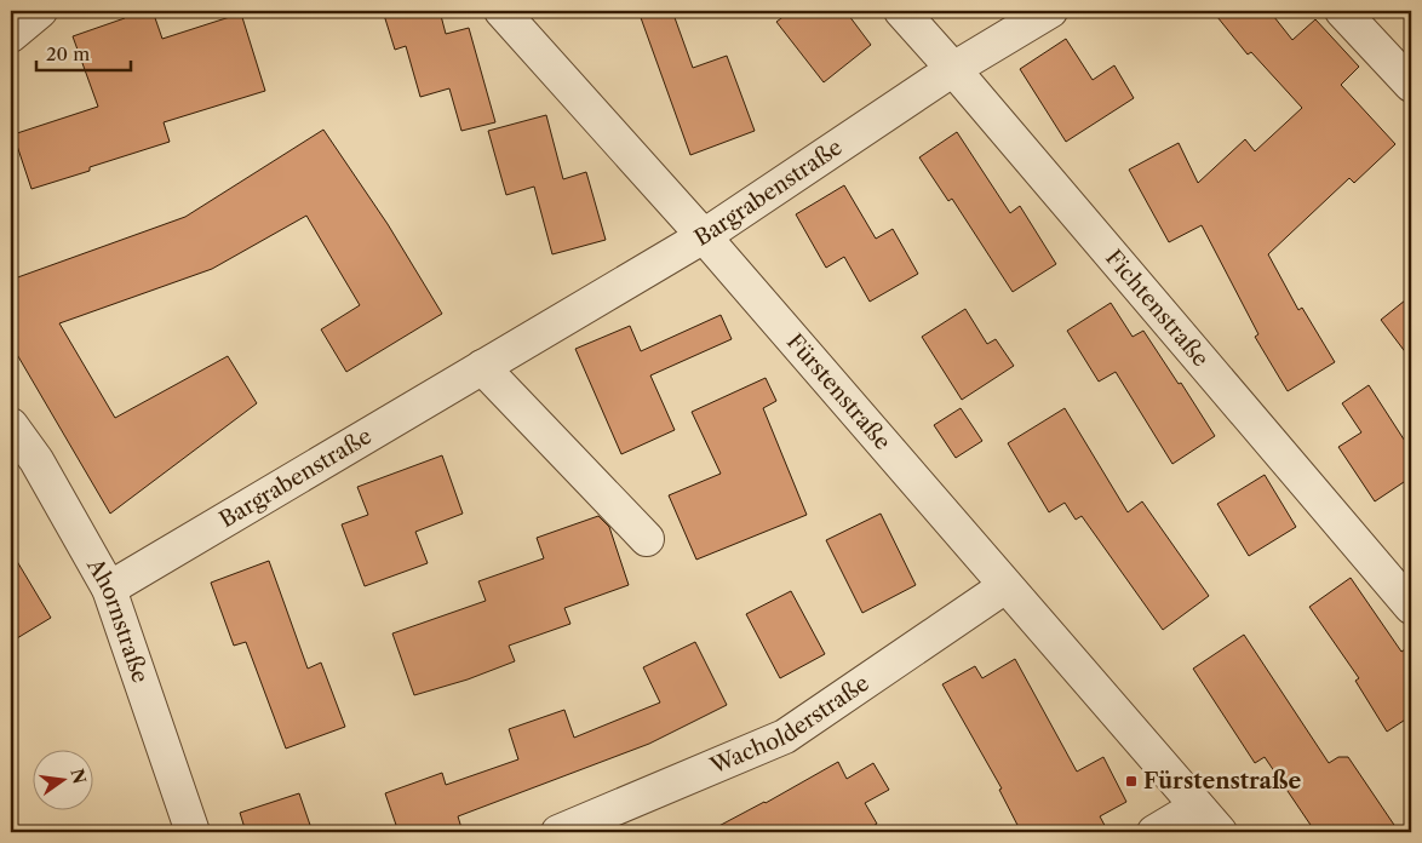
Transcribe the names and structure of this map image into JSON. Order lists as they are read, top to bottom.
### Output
{
  "streets": {
    "street": [
      "Bargrabenstraße",
      "Fichtenstraße",
      "Fürstenstraße",
      "Ahornstraße",
      "Wacholderstraße"
    ]
  },
  "crossings": [
    ["Bargrabenstraße", "Fichtenstraße"],
    ["Bargrabenstraße", "Fürstenstraße"],
    ["Bargrabenstraße", "Ahornstraße"],
    ["Fürstenstraße", "Wacholderstraße"]
  ],
  "places": {
    "transit": ["Fürstenstraße"]
  },
  "scale_bar": "20 m",
  "north": "right"
}
